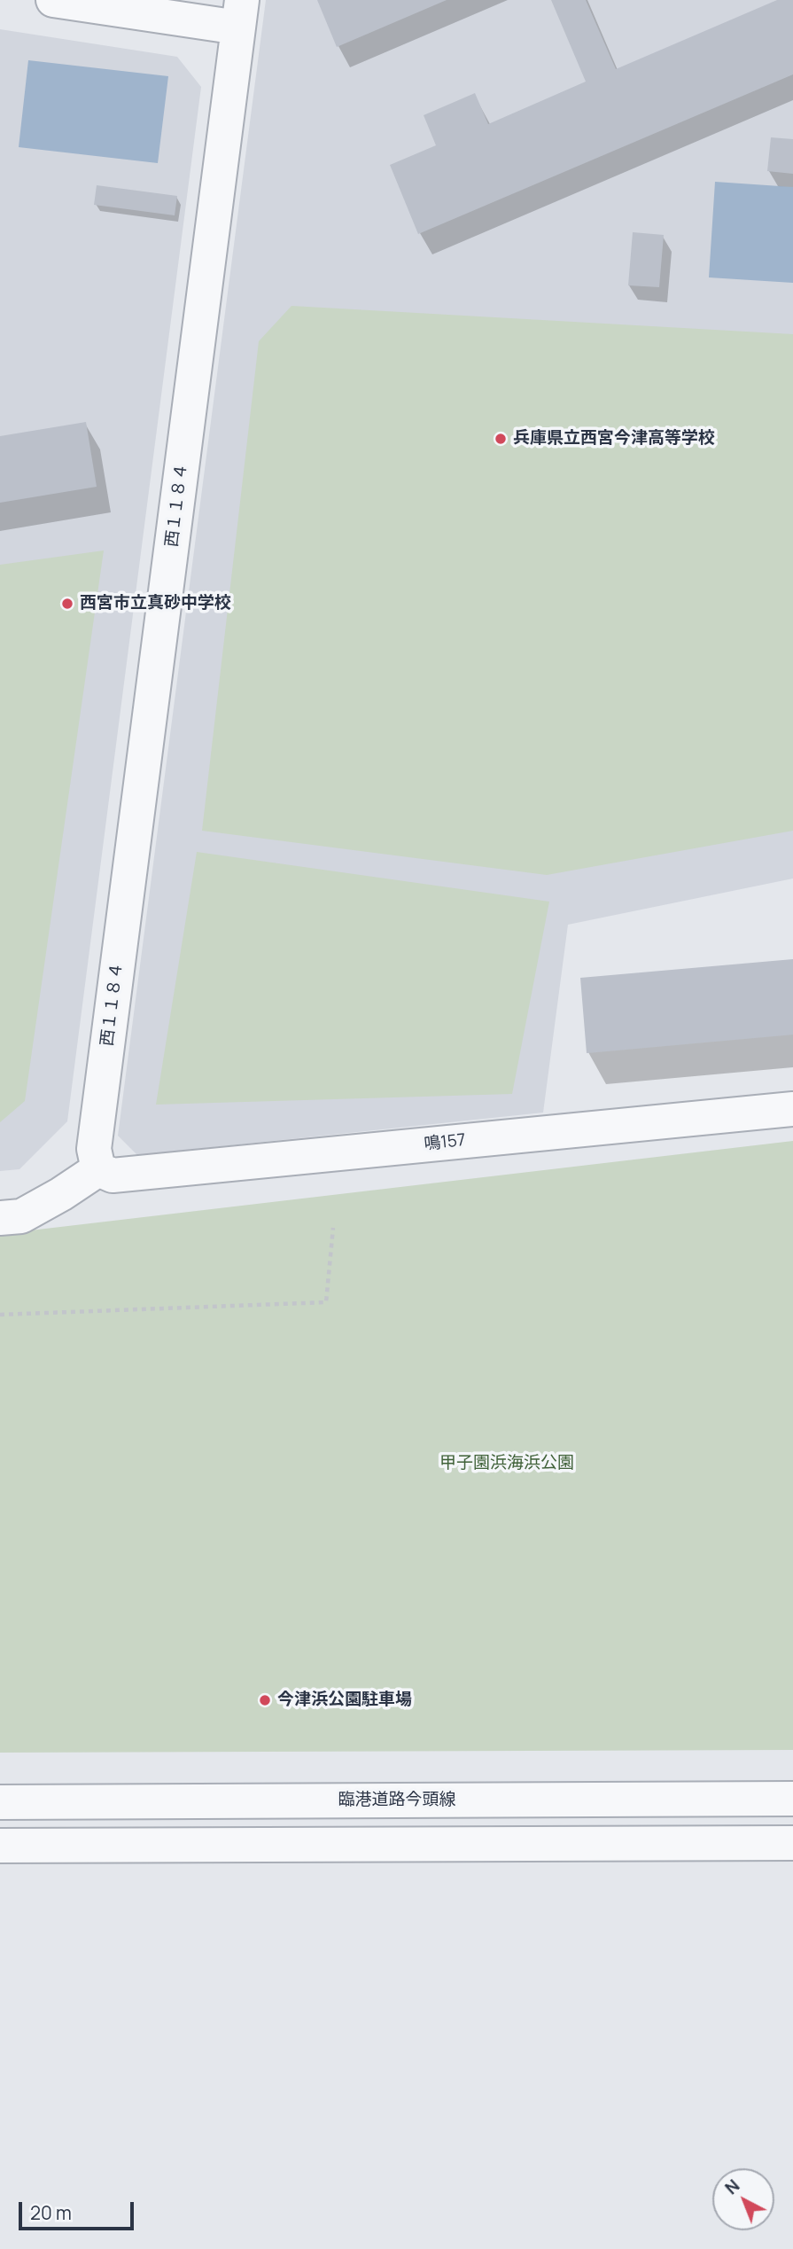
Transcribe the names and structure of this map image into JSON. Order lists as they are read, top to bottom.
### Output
{
  "streets": {
    "street": ["西１１８４", "鳴157", "臨港道路今頭線"]
  },
  "crossings": [
    ["西１１８４", "鳴157"]
  ],
  "parks": ["甲子園浜海浜公園"],
  "places": ["兵庫県立西宮今津高等学校", "西宮市立真砂中学校", "今津浜公園駐車場"],
  "scale_bar": "20 m",
  "north": "top left"
}
